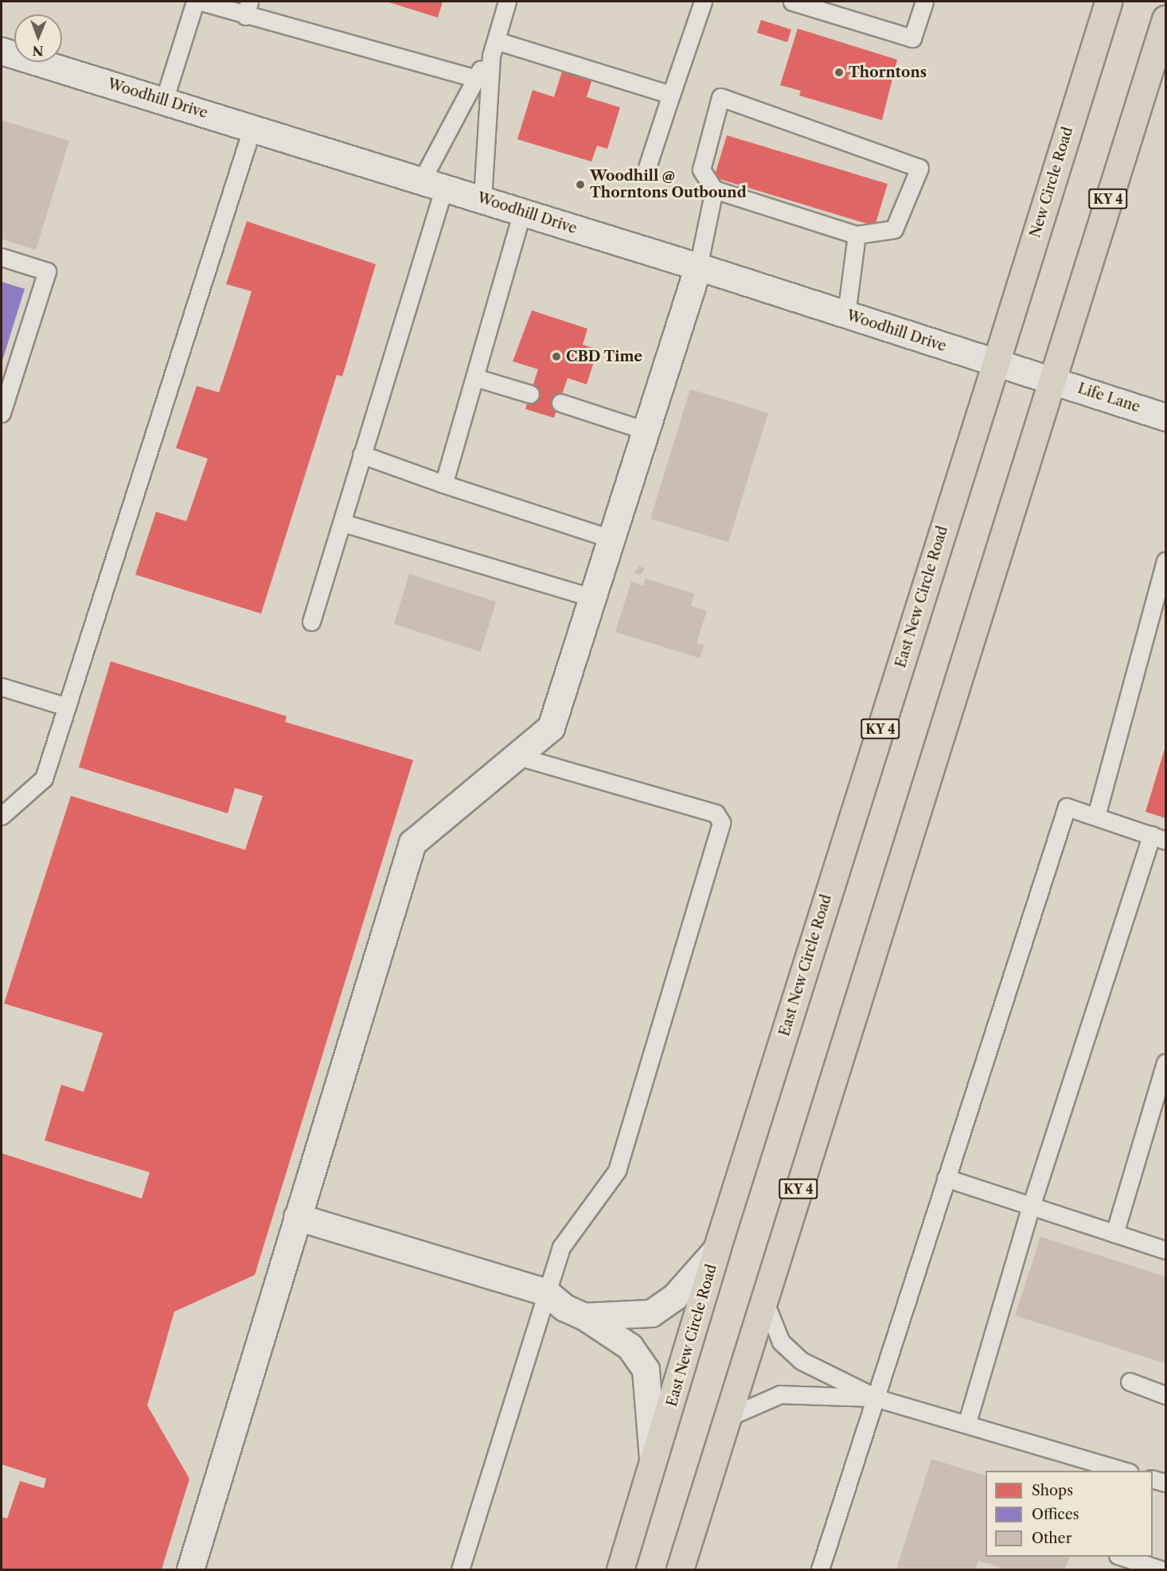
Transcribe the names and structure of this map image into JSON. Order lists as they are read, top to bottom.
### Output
{
  "streets": {
    "highway": ["New Circle Road", "KY 4", "East New Circle Road"],
    "street": ["Woodhill Drive", "Life Lane"]
  },
  "crossings": [
    ["Woodhill Drive", "New Circle Road"],
    ["Woodhill Drive", "KY 4"],
    ["Woodhill Drive", "Life Lane"],
    ["Woodhill Drive", "East New Circle Road"],
    ["New Circle Road", "East New Circle Road"],
    ["KY 4", "Life Lane"]
  ],
  "places": ["Thorntons", "Woodhill @ Thorntons Outbound", "CBD Time"],
  "legend": ["Shops", "Offices", "Other"],
  "north": "bottom"
}
